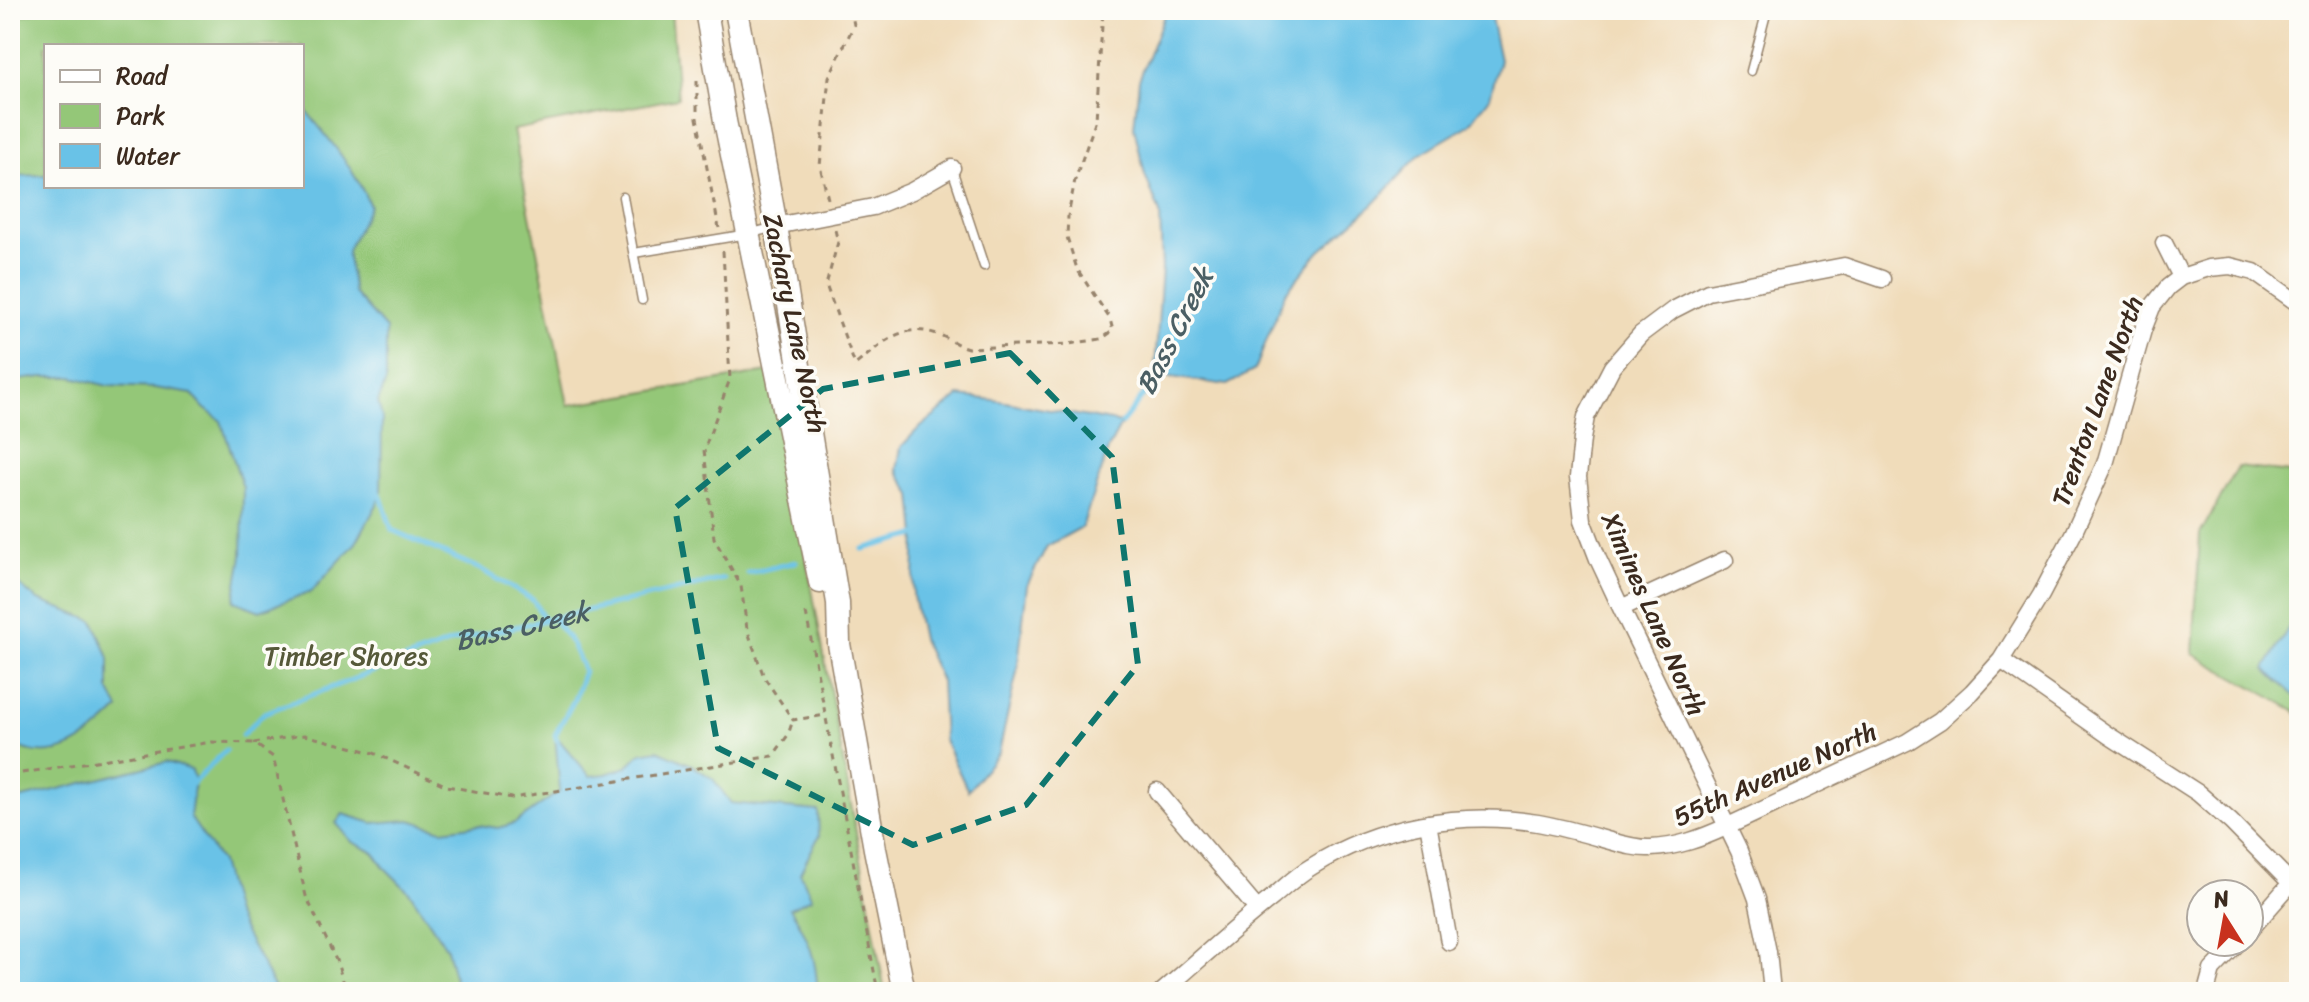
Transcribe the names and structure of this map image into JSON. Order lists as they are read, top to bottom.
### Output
{
  "streets": {
    "street": [
      "Zachary Lane North",
      "Trenton Lane North",
      "Ximines Lane North",
      "55th Avenue North"
    ]
  },
  "crossings": [
    ["Trenton Lane North", "55th Avenue North"],
    ["Ximines Lane North", "55th Avenue North"]
  ],
  "water": ["Bass Creek"],
  "parks": ["Timber Shores"],
  "legend": ["Road", "Park", "Water"],
  "north": "top"
}
